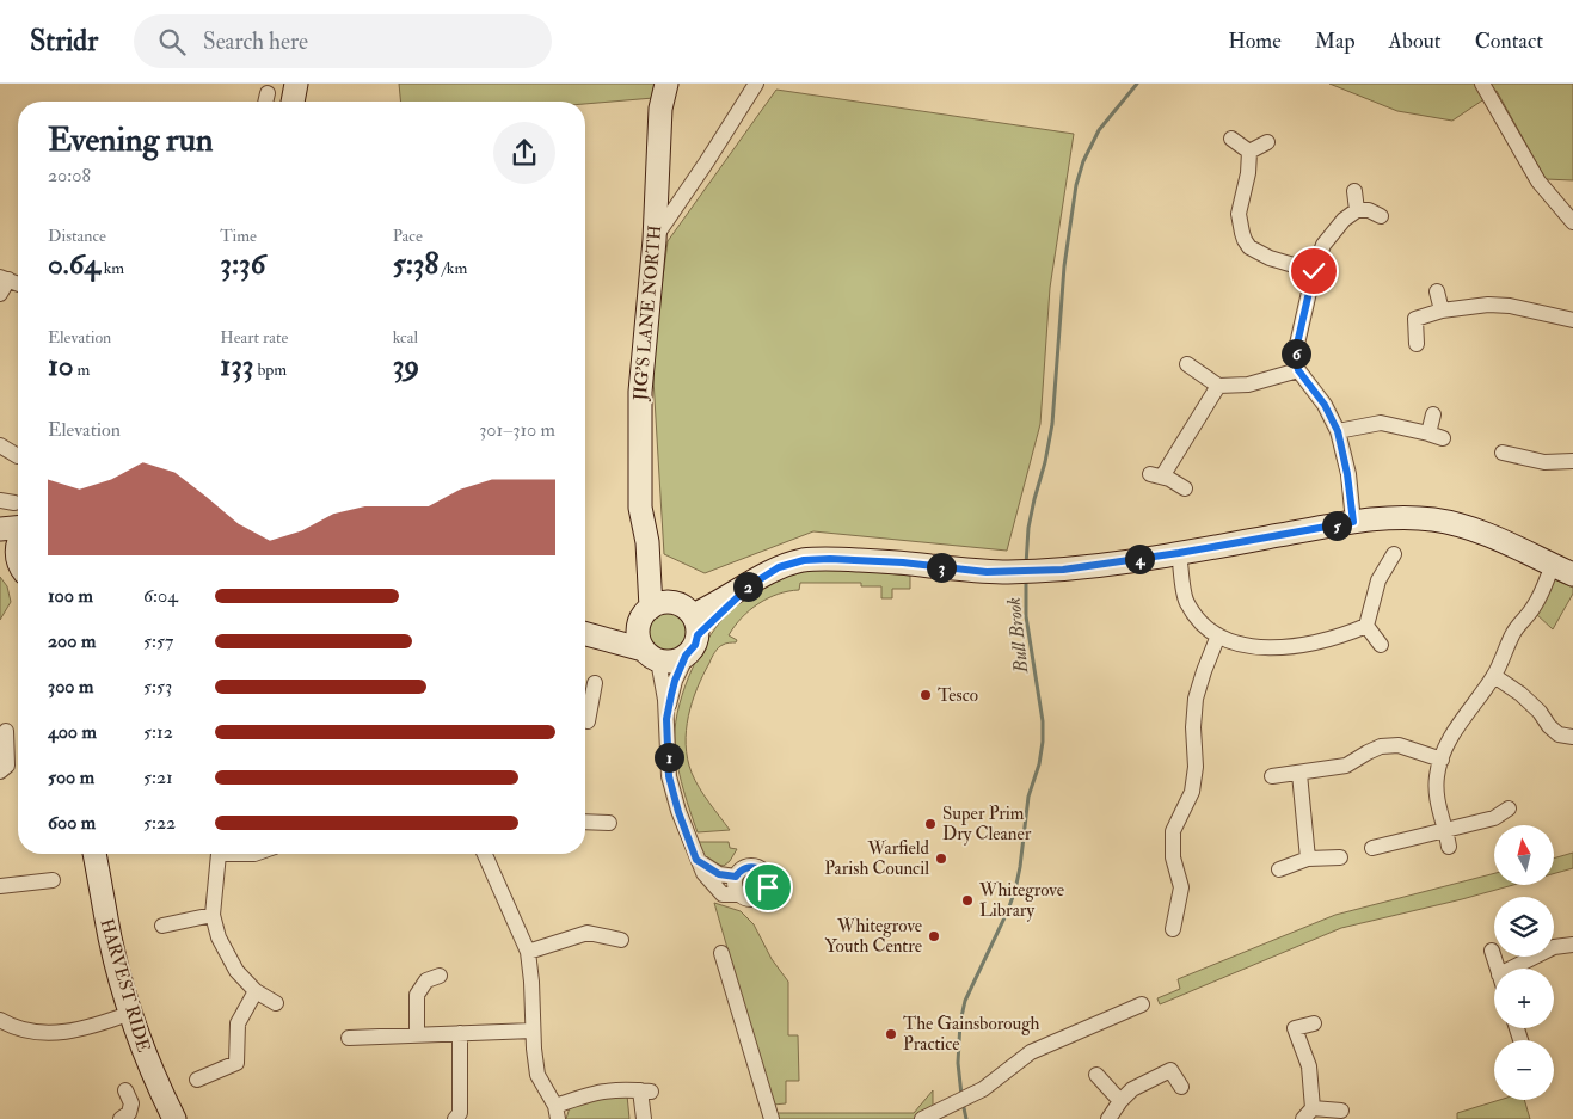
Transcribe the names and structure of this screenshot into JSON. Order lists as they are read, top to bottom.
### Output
{
  "streets": {
    "street": ["JIG'S LANE NORTH", "HARVEST RIDE"]
  },
  "water": ["Bull Brook"],
  "places": [
    "Tesco",
    "Super Prim Dry Cleaner",
    "Warfield Parish Council",
    "Whitegrove Library",
    "Whitegrove Youth Centre",
    "The Gainsborough Practice"
  ],
  "north": "top",
  "page": {
    "header": "Stridr",
    "search": "Search here",
    "nav": [
      "Home",
      "Map",
      "About",
      "Contact"
    ],
    "heading": ["Evening run", "20:08"],
    "stats": [
      ["Distance", "0.64 km"],
      ["Time", "3:36"],
      ["Pace", "5:38 /km"],
      ["Elevation", "10 m"],
      ["Heart rate", "133 bpm"],
      ["kcal", "39"]
    ],
    "pins": [
      "6",
      "5",
      "4",
      "3",
      "2",
      "1"
    ],
    "chart": ["Elevation", "301–310 m"],
    "list": [
      {
        "name": "100 m",
        "note": "6:04"
      },
      {
        "name": "200 m",
        "note": "5:57"
      },
      {
        "name": "300 m",
        "note": "5:53"
      },
      {
        "name": "400 m",
        "note": "5:12"
      },
      {
        "name": "500 m",
        "note": "5:21"
      },
      {
        "name": "600 m",
        "note": "5:22"
      }
    ],
    "map_buttons": ["+", "−"]
  }
}
